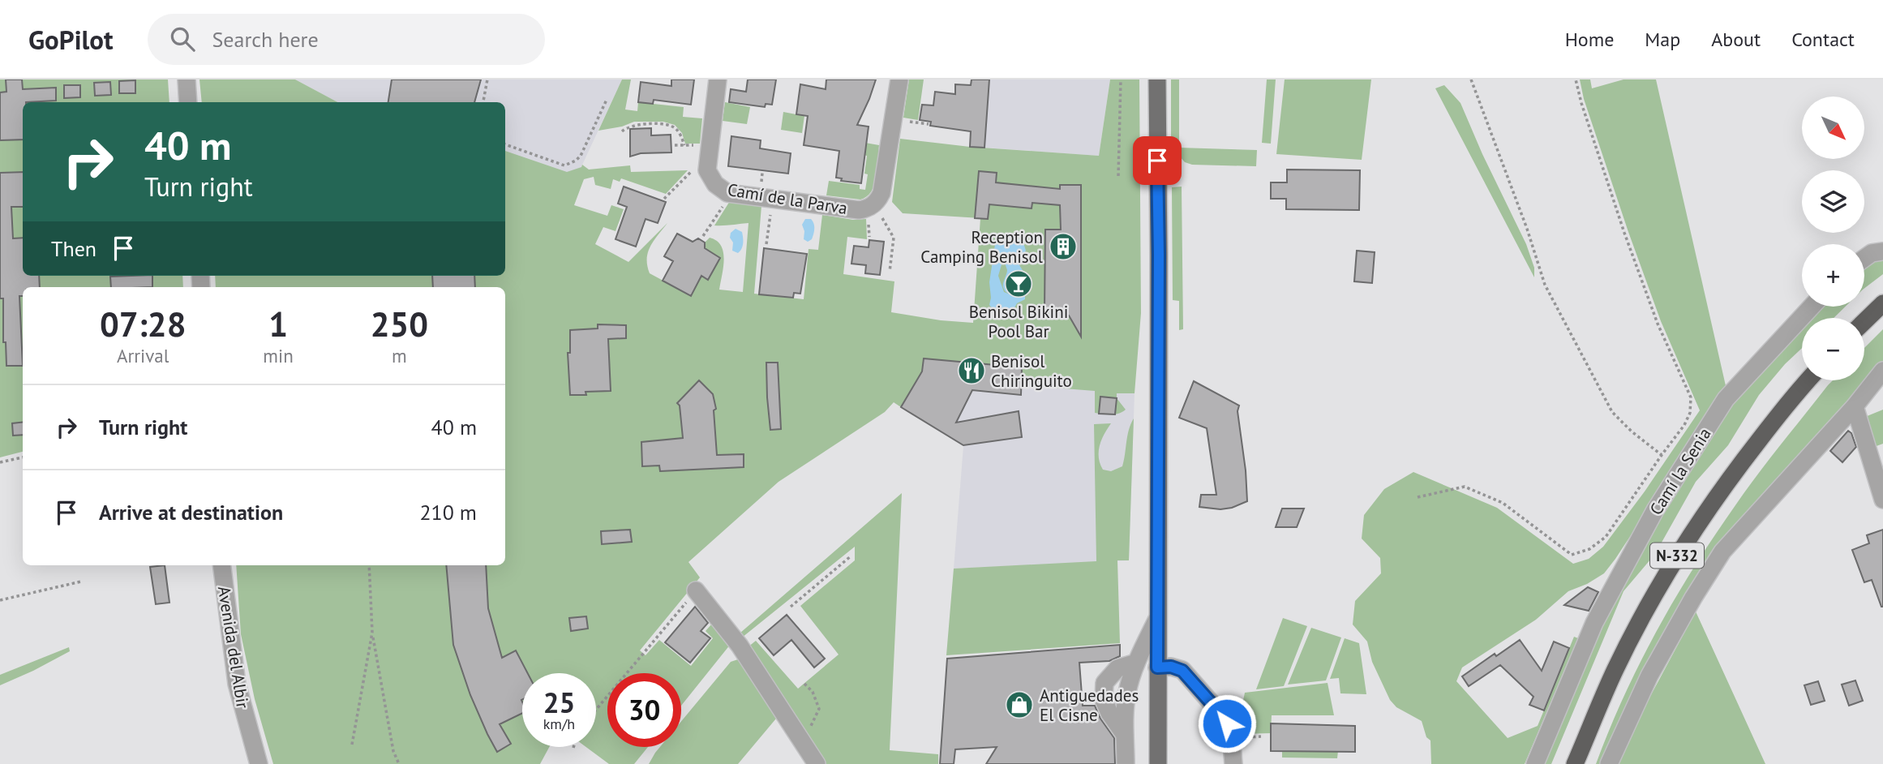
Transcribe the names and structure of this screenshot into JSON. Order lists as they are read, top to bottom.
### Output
{
  "streets": {
    "highway": ["N-332"],
    "street": ["Camí de la Parva", "Camí la Senia", "Avenida del Albir"]
  },
  "places": {
    "building": ["Reception Camping Benisol"],
    "bar": ["Benisol Bikini Pool Bar"],
    "restaurant": ["Benisol Chiringuito"],
    "shop": ["Antiguedades El Cisne"]
  },
  "north": "bottom right",
  "page": {
    "header": "GoPilot",
    "search": "Search here",
    "nav": [
      "Home",
      "Map",
      "About",
      "Contact"
    ],
    "map_buttons": ["+", "−"],
    "turn": ["40 m", "Turn right"],
    "then": "Then",
    "eta": [
      "07:28",
      "Arrival",
      "1",
      "min",
      "250",
      "m"
    ],
    "list": [
      {
        "name": "Turn right",
        "value": "40 m"
      },
      {
        "name": "Arrive at destination",
        "value": "210 m"
      }
    ],
    "speed": "25 km/h",
    "limit": "30"
  }
}
